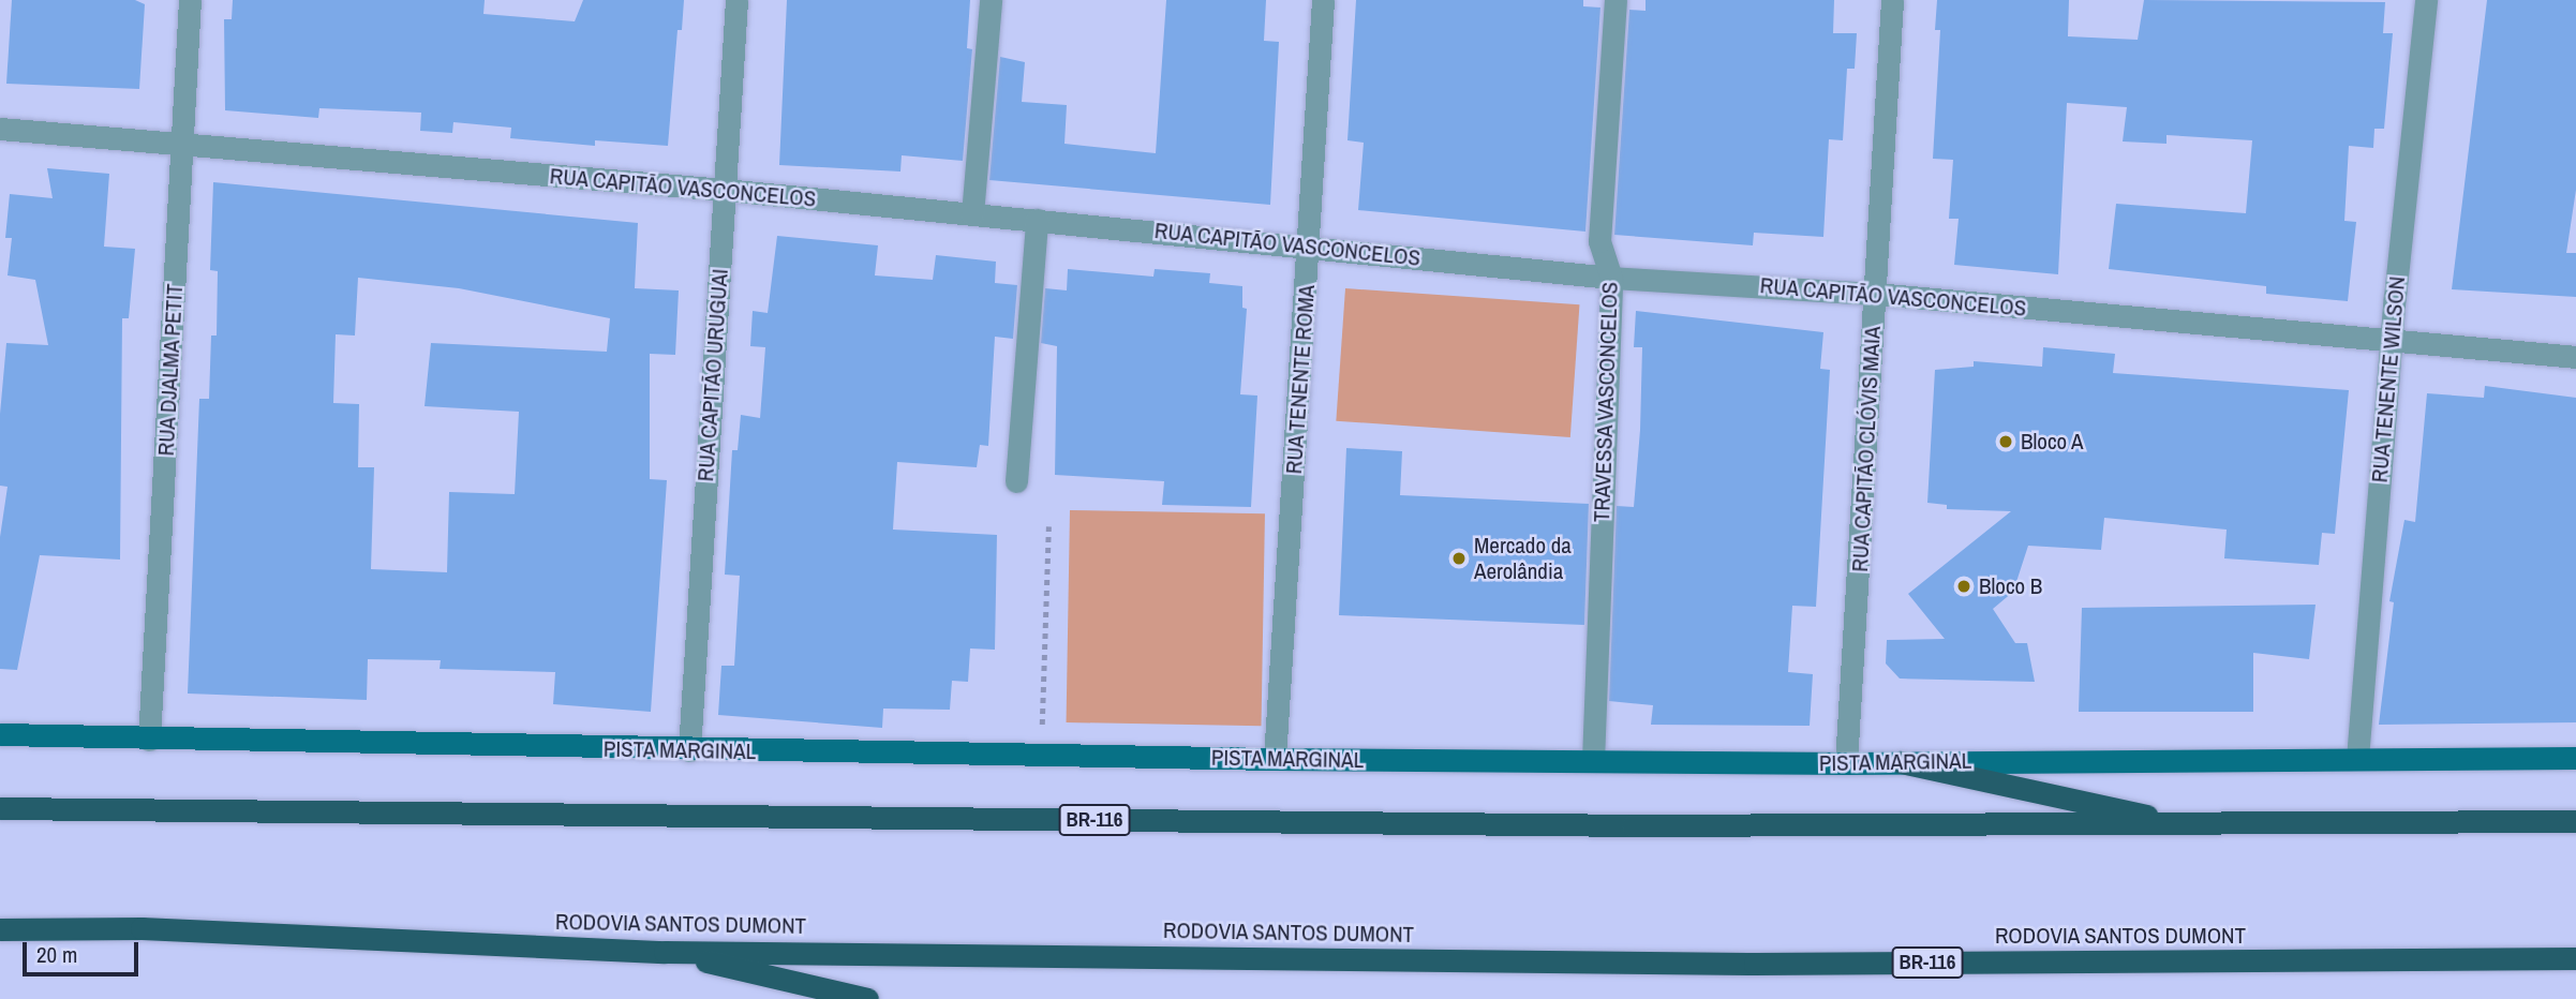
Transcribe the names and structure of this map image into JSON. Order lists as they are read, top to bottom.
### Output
{
  "streets": {
    "highway": ["BR-116", "RODOVIA SANTOS DUMONT"],
    "main road": ["PISTA MARGINAL"],
    "street": [
      "RUA CAPITÃO VASCONCELOS",
      "RUA DJALMA PETIT",
      "RUA CAPITÃO URUGUAI",
      "RUA TENENTE ROMA",
      "RUA TENENTE WILSON",
      "TRAVESSA VASCONCELOS",
      "RUA CAPITÃO CLÓVIS MAIA"
    ]
  },
  "crossings": [
    ["RUA CAPITÃO VASCONCELOS", "RUA DJALMA PETIT"],
    ["RUA CAPITÃO VASCONCELOS", "RUA CAPITÃO URUGUAI"],
    ["RUA CAPITÃO VASCONCELOS", "RUA TENENTE ROMA"],
    ["RUA CAPITÃO VASCONCELOS", "RUA TENENTE WILSON"],
    ["RUA CAPITÃO VASCONCELOS", "TRAVESSA VASCONCELOS"],
    ["RUA CAPITÃO VASCONCELOS", "RUA CAPITÃO CLÓVIS MAIA"],
    ["RUA DJALMA PETIT", "PISTA MARGINAL"],
    ["RUA CAPITÃO URUGUAI", "PISTA MARGINAL"],
    ["RUA TENENTE ROMA", "PISTA MARGINAL"],
    ["RUA TENENTE WILSON", "PISTA MARGINAL"],
    ["TRAVESSA VASCONCELOS", "PISTA MARGINAL"],
    ["RUA CAPITÃO CLÓVIS MAIA", "PISTA MARGINAL"]
  ],
  "places": ["Bloco A", "Mercado da Aerolândia", "Bloco B"],
  "scale_bar": "20 m"
}
